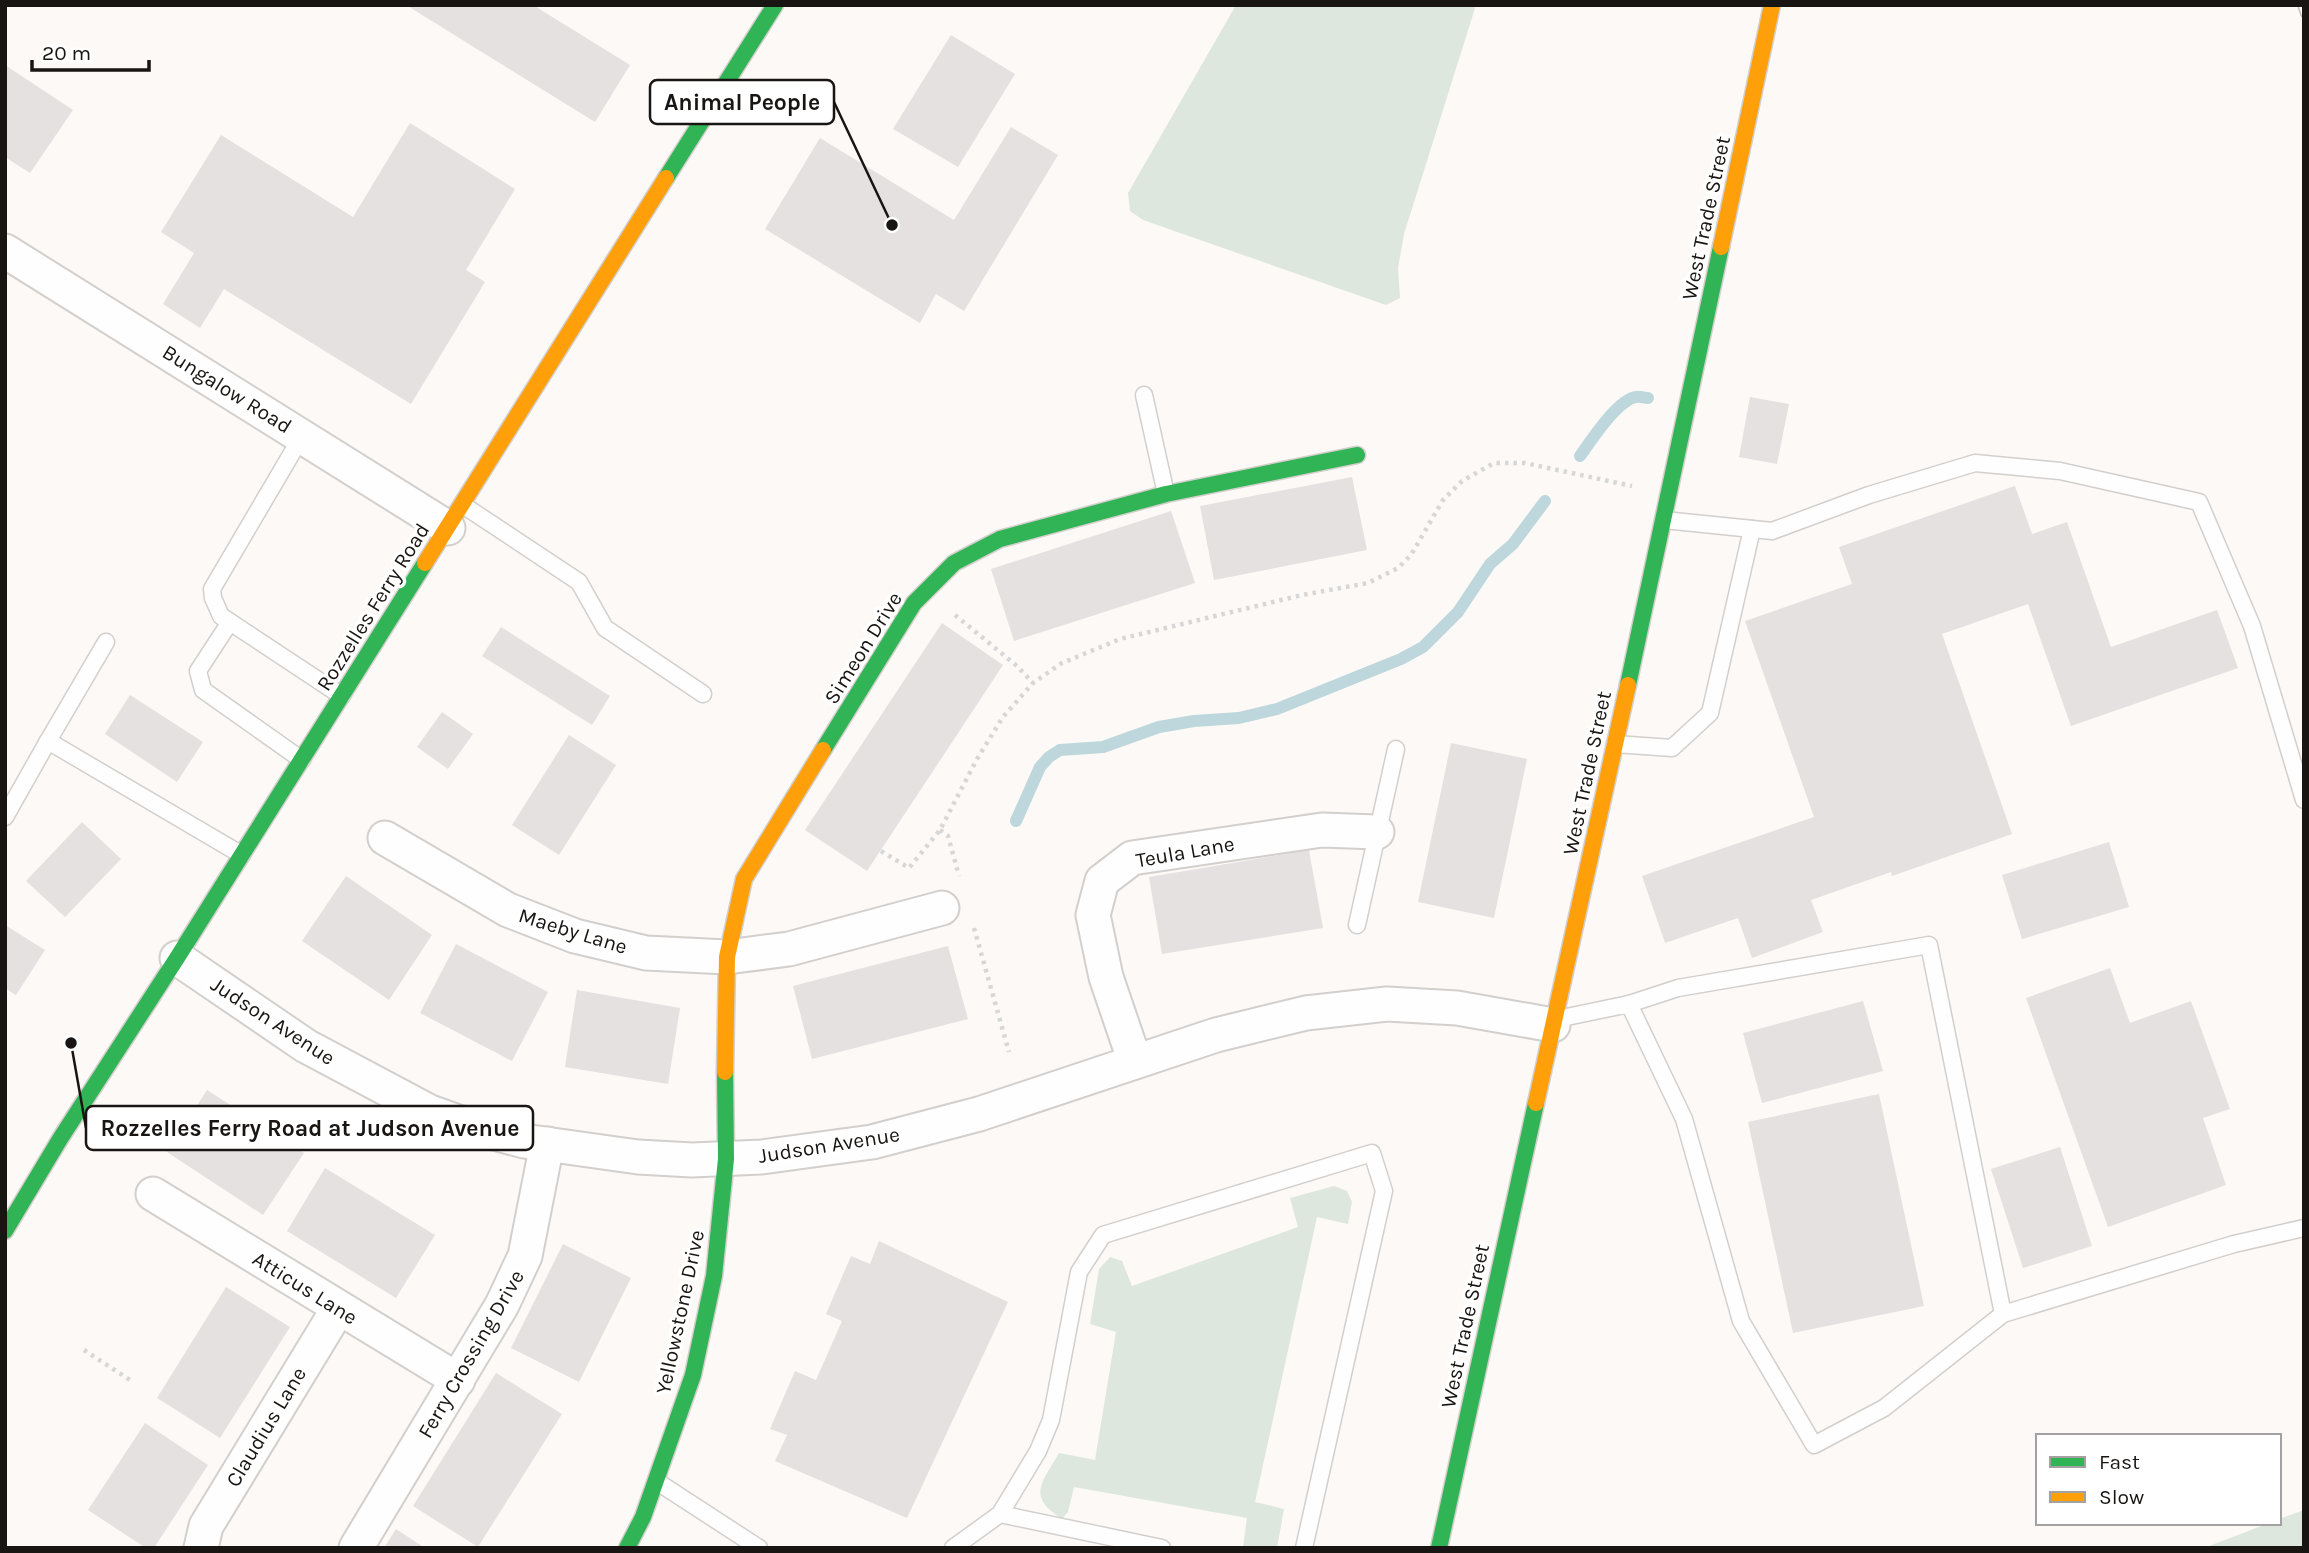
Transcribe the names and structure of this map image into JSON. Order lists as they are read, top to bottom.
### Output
{
  "streets": {
    "street": [
      "West Trade Street",
      "Bungalow Road",
      "Rozzelles Ferry Road",
      "Simeon Drive",
      "Teula Lane",
      "Maeby Lane",
      "Judson Avenue",
      "Atticus Lane",
      "Yellowstone Drive",
      "Ferry Crossing Drive",
      "Claudius Lane"
    ]
  },
  "crossings": [
    ["West Trade Street", "Judson Avenue"],
    ["Bungalow Road", "Rozzelles Ferry Road"],
    ["Rozzelles Ferry Road", "Judson Avenue"],
    ["Simeon Drive", "Maeby Lane"],
    ["Simeon Drive", "Judson Avenue"],
    ["Simeon Drive", "Yellowstone Drive"],
    ["Teula Lane", "Judson Avenue"],
    ["Judson Avenue", "Yellowstone Drive"],
    ["Judson Avenue", "Ferry Crossing Drive"],
    ["Atticus Lane", "Ferry Crossing Drive"],
    ["Atticus Lane", "Claudius Lane"]
  ],
  "places": ["Animal People", "Rozzelles Ferry Road at Judson Avenue"],
  "legend": ["Fast", "Slow"],
  "scale_bar": "20 m"
}
